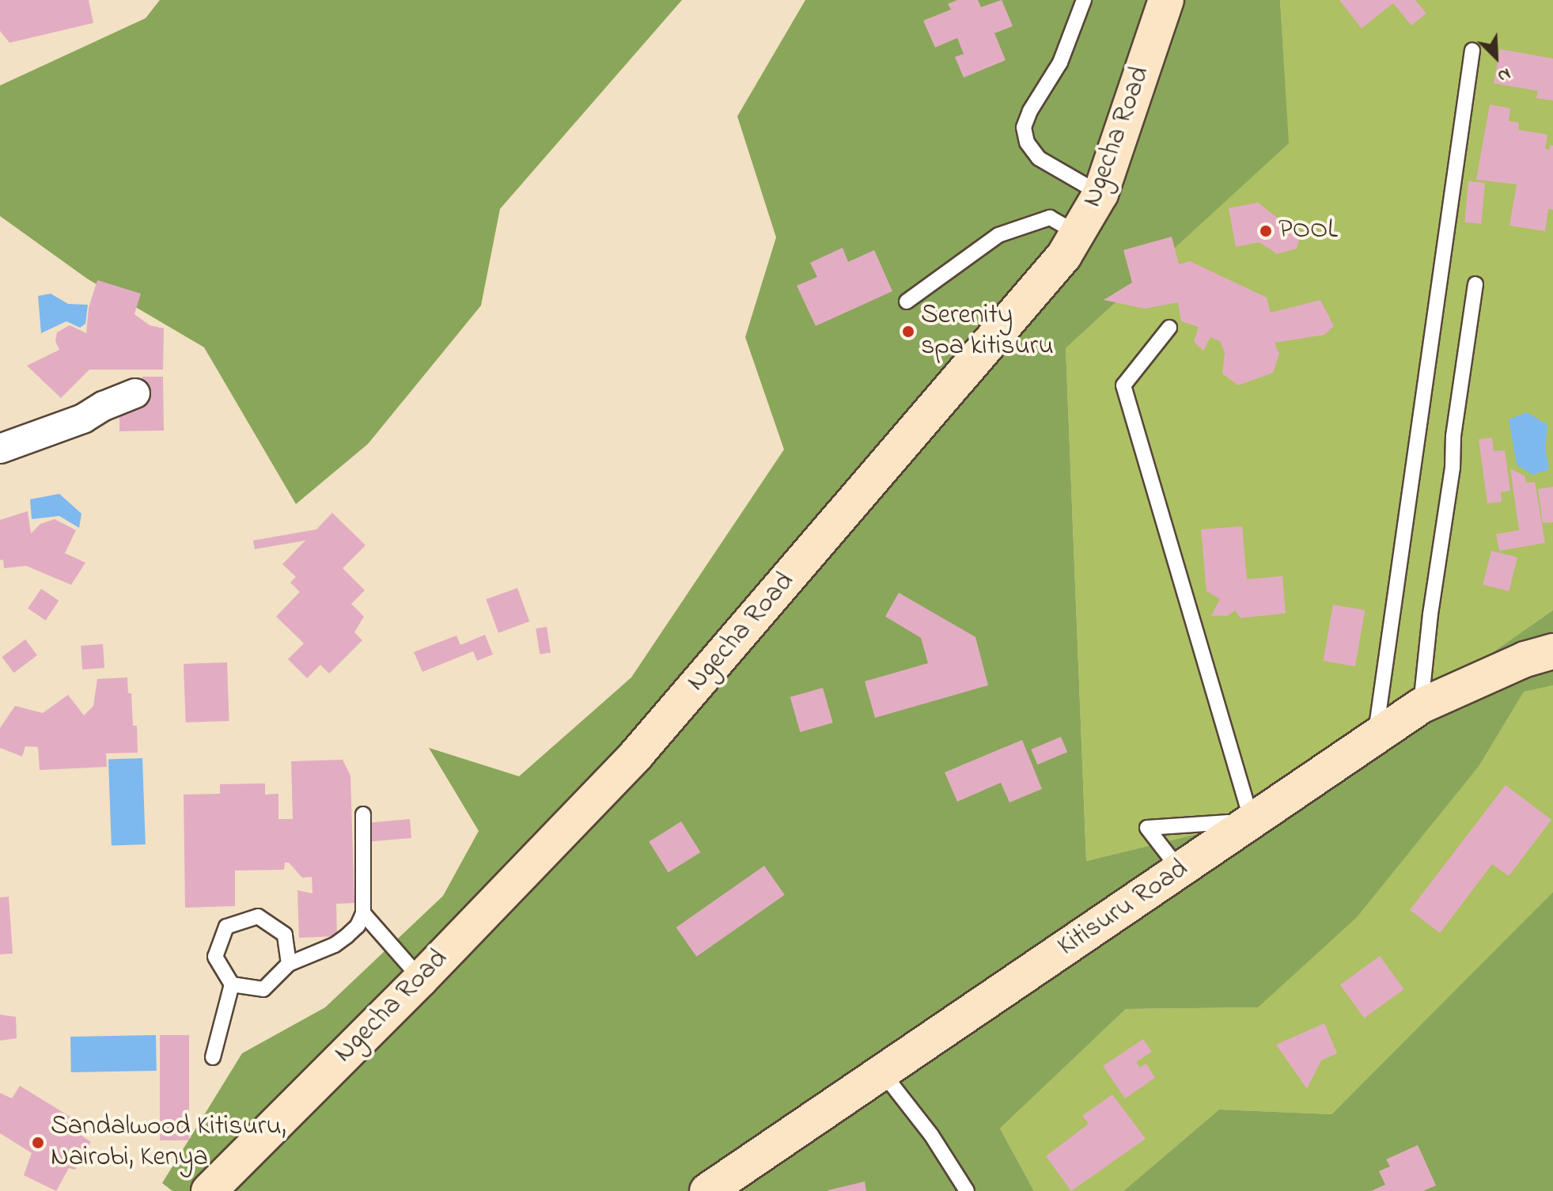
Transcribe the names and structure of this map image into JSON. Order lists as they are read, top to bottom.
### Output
{
  "streets": {
    "main road": ["Ngecha Road", "Kitisuru Road"]
  },
  "places": ["POOL", "Serenity spa kitisuru", "Sandalwood Kitisuru, Nairobi, Kenya"],
  "north": "bottom right"
}
